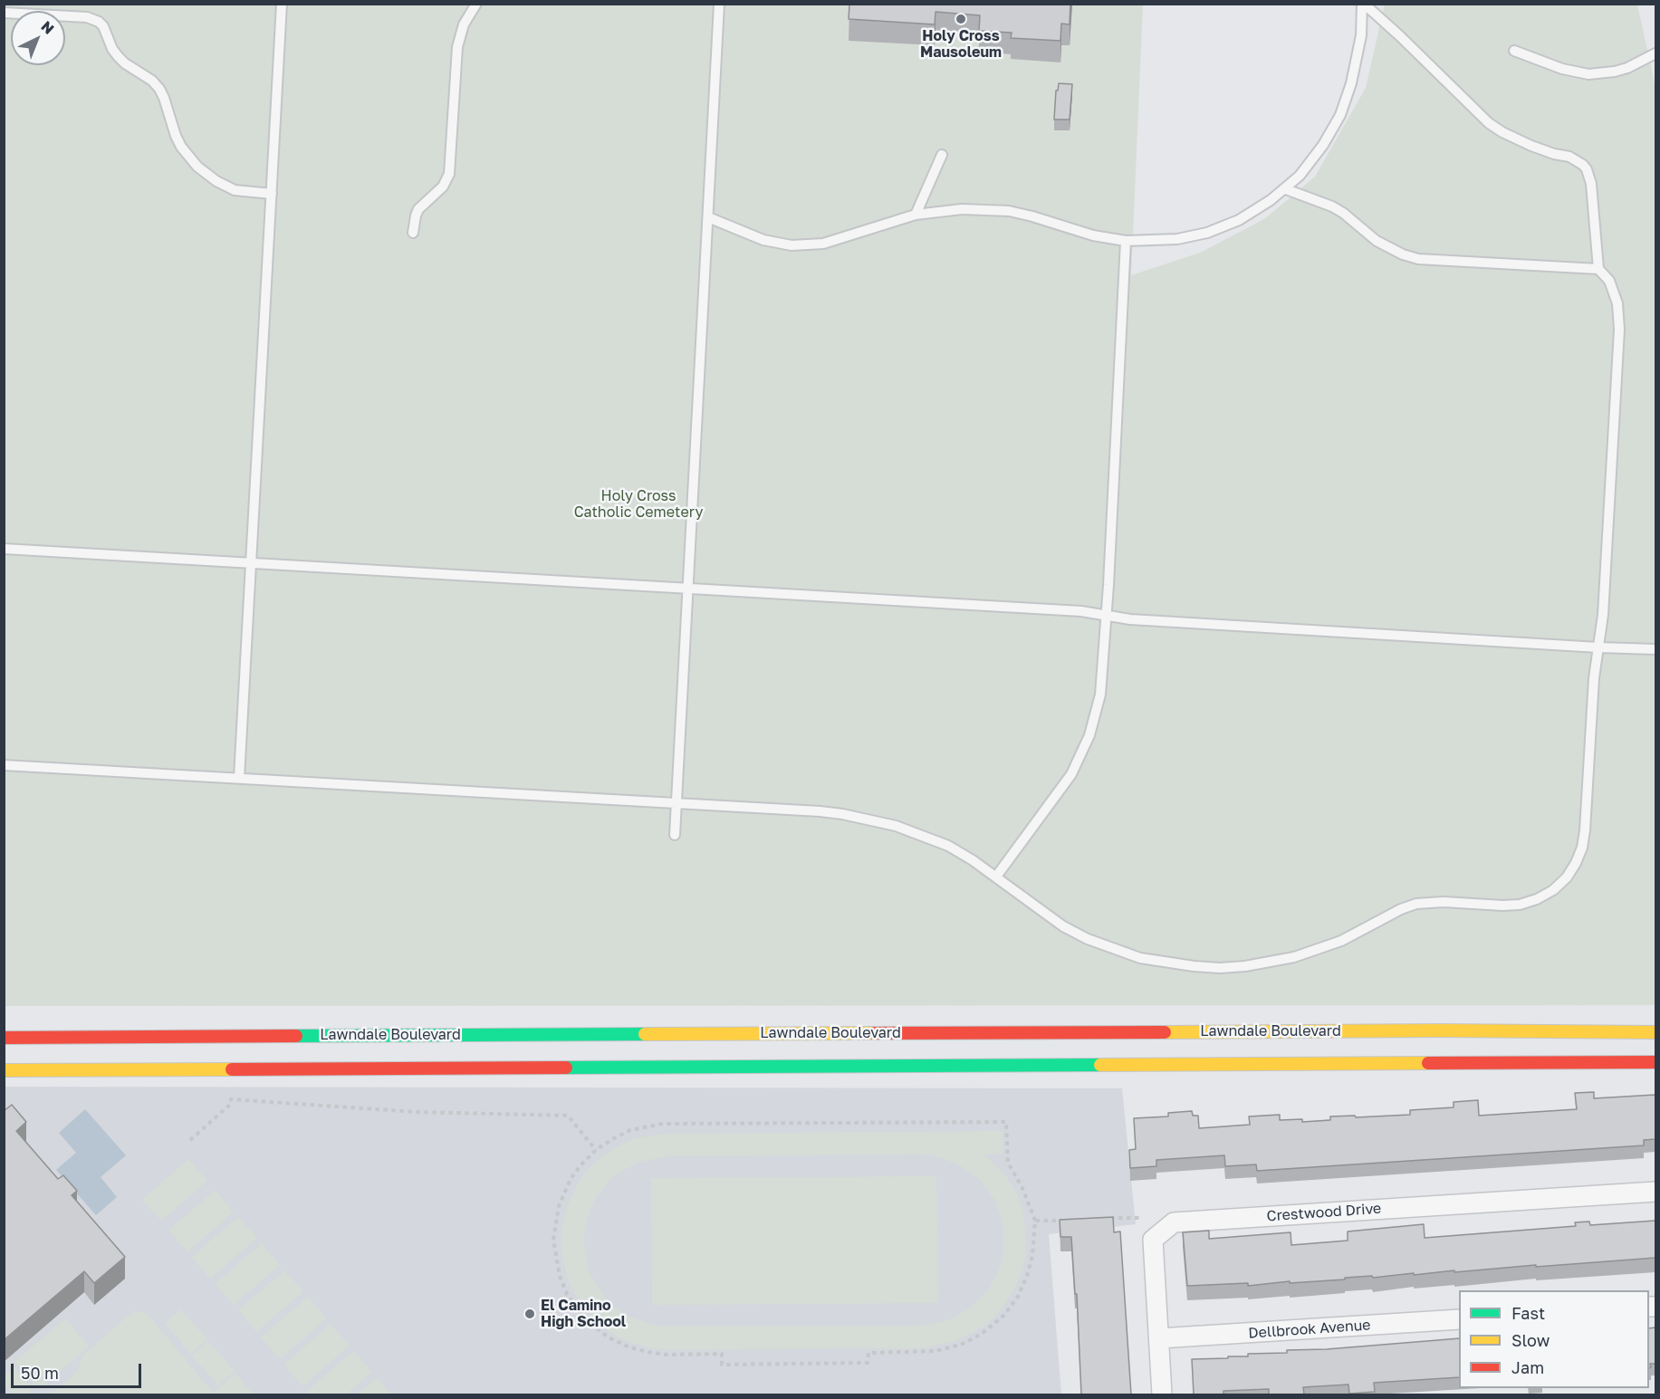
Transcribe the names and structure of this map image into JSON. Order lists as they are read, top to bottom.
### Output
{
  "streets": {
    "street": ["Lawndale Boulevard", "Crestwood Drive", "Dellbrook Avenue"]
  },
  "crossings": [
    ["Crestwood Drive", "Dellbrook Avenue"]
  ],
  "parks": ["Holy Cross Catholic Cemetery"],
  "places": ["Holy Cross Mausoleum", "El Camino High School"],
  "legend": ["Fast", "Slow", "Jam"],
  "scale_bar": "50 m",
  "north": "top right"
}
